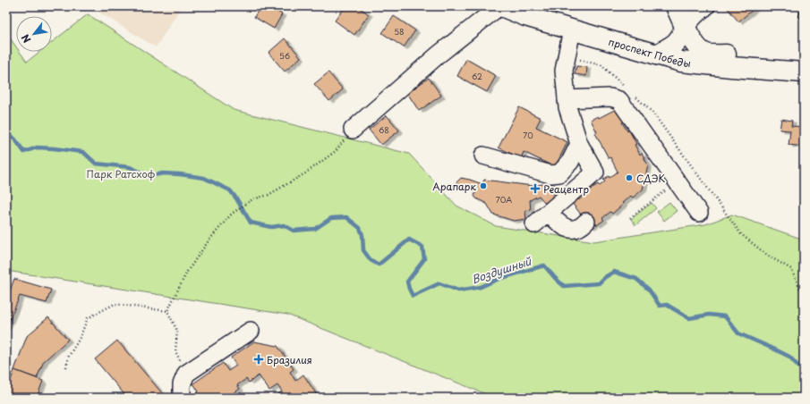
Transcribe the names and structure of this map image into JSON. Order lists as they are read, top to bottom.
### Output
{
  "streets": {
    "main road": ["проспект Победы"]
  },
  "water": ["Воздушный"],
  "parks": ["Парк Ратсхоф"],
  "places": {
    "other": ["СДЭК", "Арапарк"],
    "health": ["Реацентр", "Бразилия"]
  },
  "house_numbers": [
    "58",
    "56",
    "62",
    "68",
    "70",
    "70А"
  ],
  "north": "bottom left"
}
